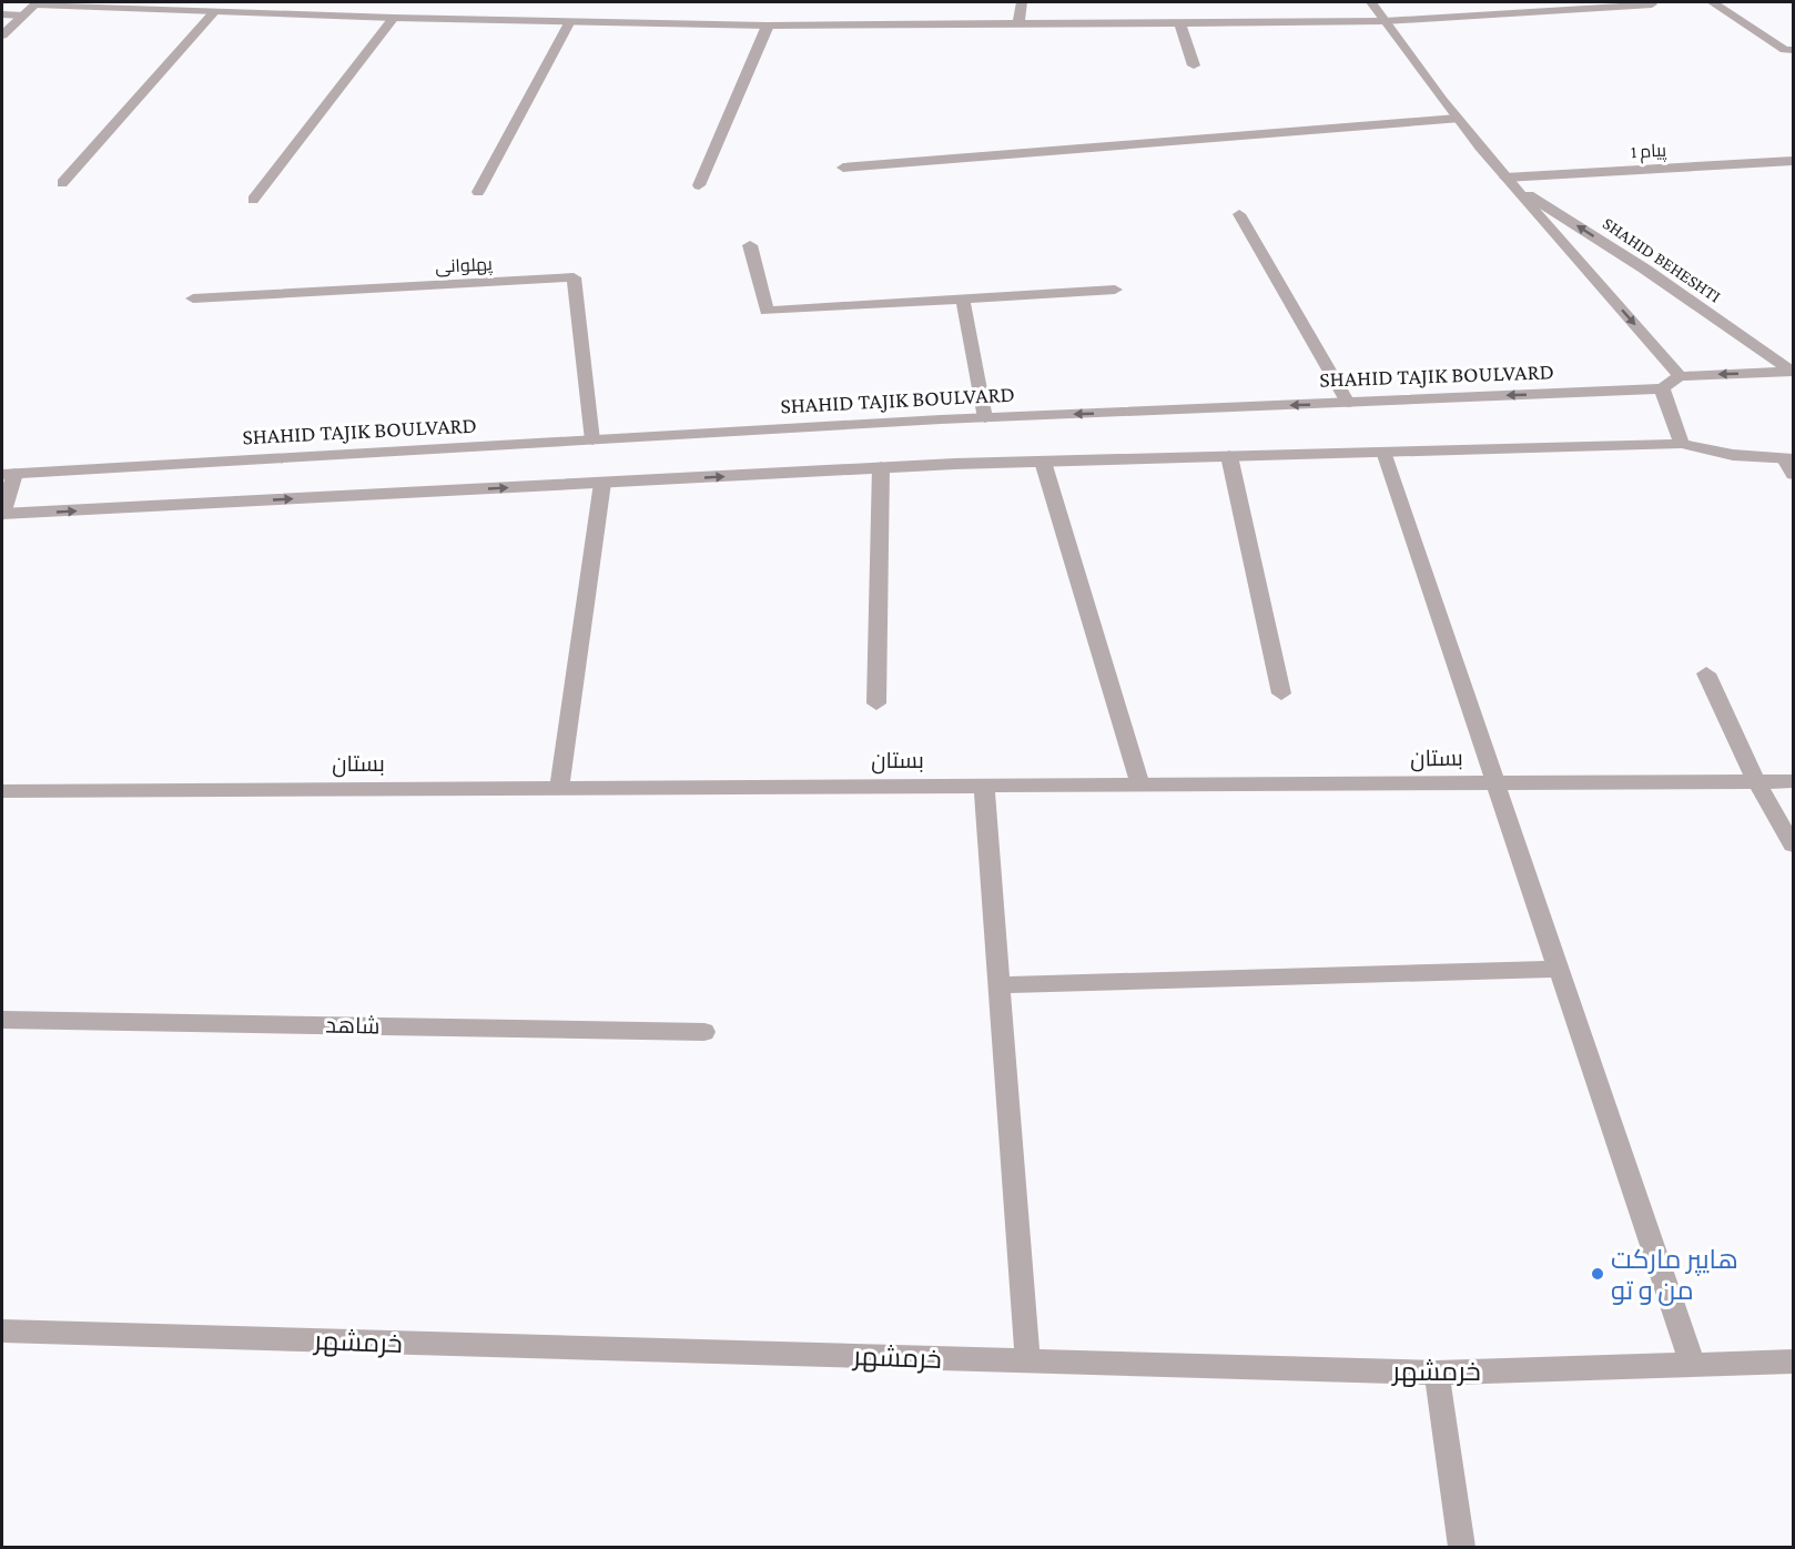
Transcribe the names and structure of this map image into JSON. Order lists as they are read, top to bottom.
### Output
{
  "streets": {
    "street": [
      "پیام 1",
      "SHAHID BEHESHTI",
      "پهلوانی",
      "SHAHID TAJIK BOULVARD",
      "بستان",
      "شاهد",
      "خرمشهر"
    ]
  },
  "crossings": [
    ["پیام 1", "SHAHID BEHESHTI"],
    ["پهلوانی", "SHAHID TAJIK BOULVARD"]
  ],
  "places": ["هایپر مارکت من و تو"]
}
